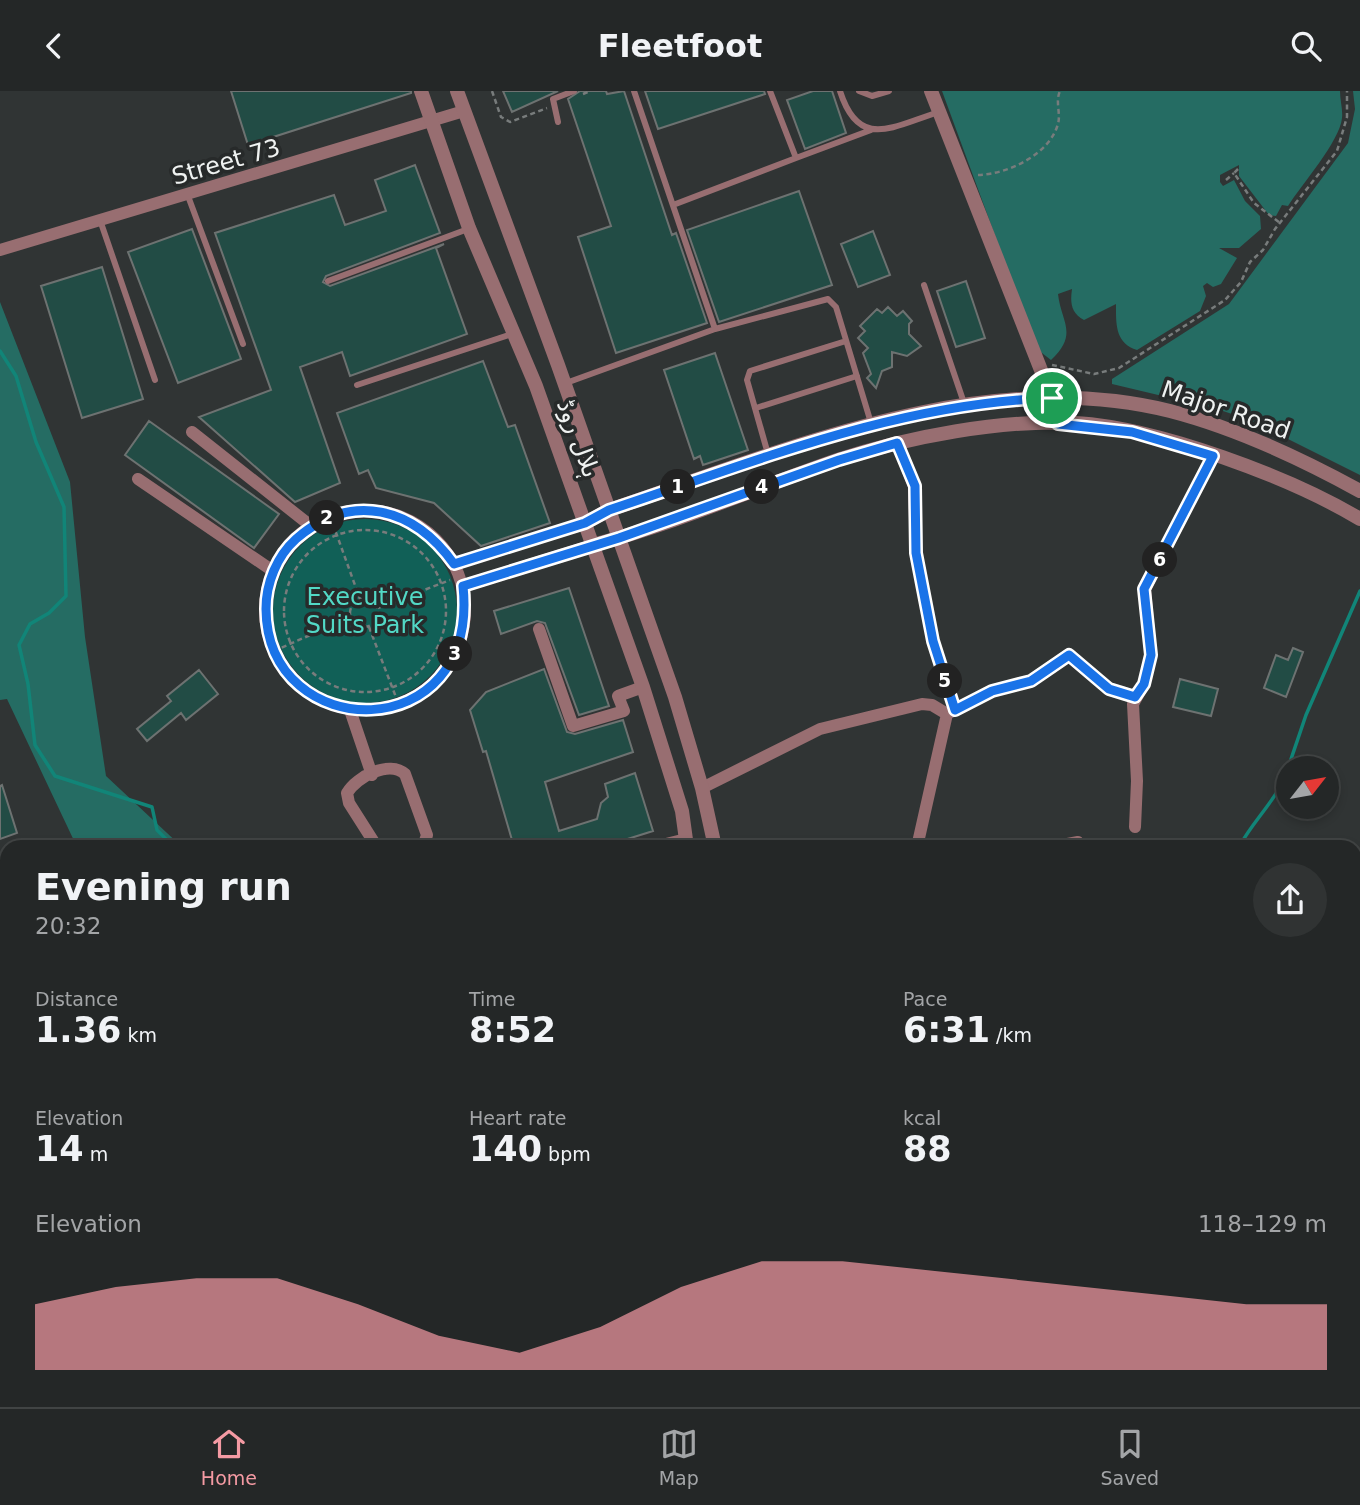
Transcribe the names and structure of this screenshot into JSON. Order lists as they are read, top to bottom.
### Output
{
  "streets": {
    "street": ["Street 73", "Major Road", "ہلال روڈ"]
  },
  "crossings": [
    ["Street 73", "ہلال روڈ"],
    ["Major Road", "ہلال روڈ"]
  ],
  "parks": ["Executive Suits Park"],
  "north": "top right",
  "page": {
    "header": "Fleetfoot",
    "pins": [
      "1",
      "4",
      "2",
      "6",
      "3",
      "5"
    ],
    "heading": ["Evening run", "20:32"],
    "stats": [
      ["Distance", "1.36 km"],
      ["Time", "8:52"],
      ["Pace", "6:31 /km"],
      ["Elevation", "14 m"],
      ["Heart rate", "140 bpm"],
      ["kcal", "88"]
    ],
    "chart": ["Elevation", "118–129 m"],
    "tabs": ["Home", "Map", "Saved"]
  }
}
